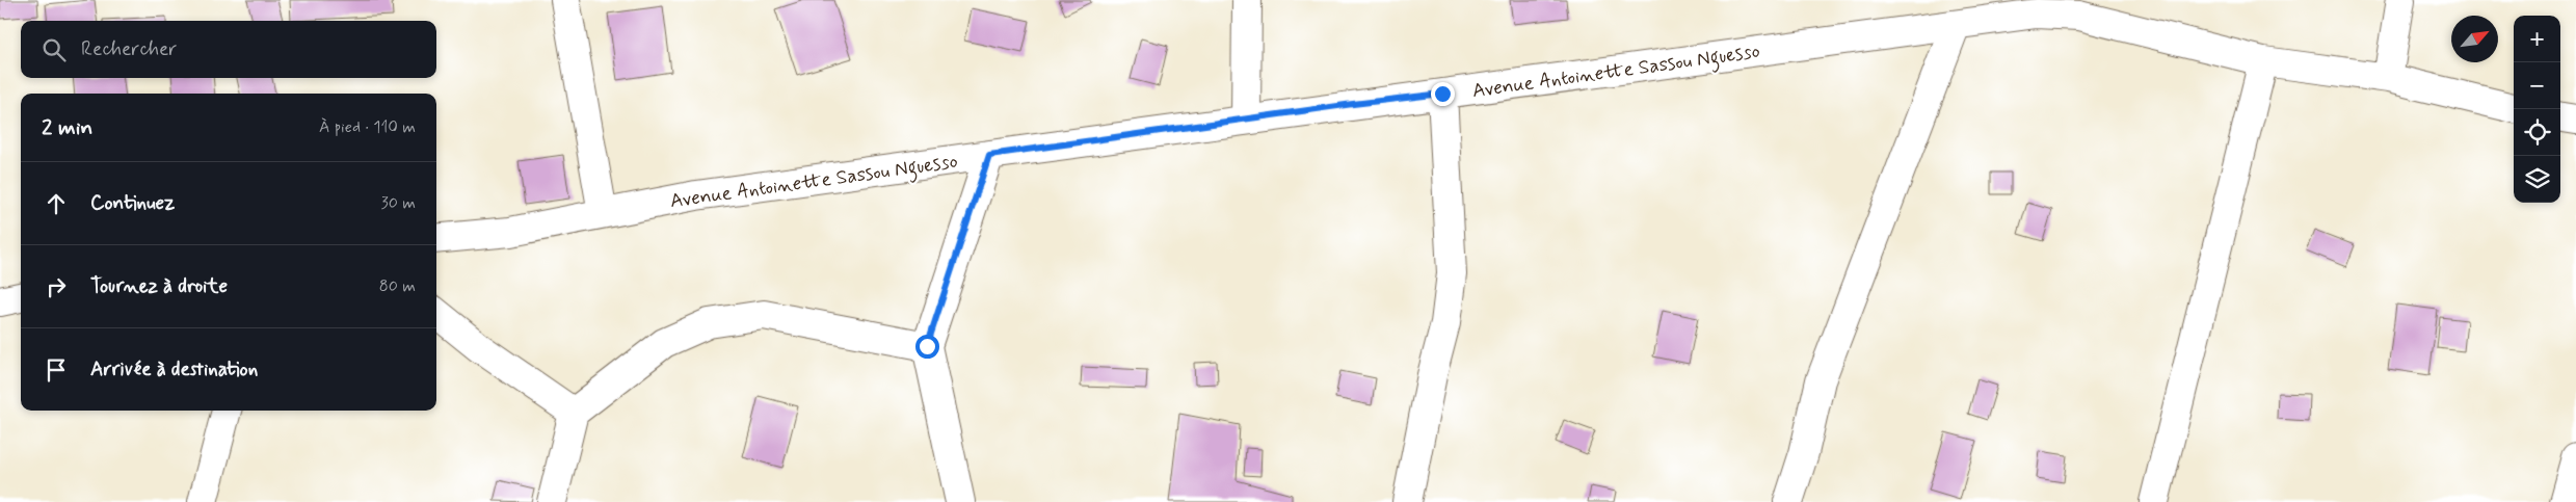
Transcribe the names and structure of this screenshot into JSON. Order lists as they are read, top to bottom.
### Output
{
  "streets": {
    "street": ["Avenue Antoinette Sassou Nguesso"]
  },
  "north": "top right",
  "page": {
    "map_buttons": ["+", "−"],
    "search": "Rechercher",
    "heading": ["2 min", "À pied · 110 m"],
    "list": [
      ["Continuez", "30 m"],
      ["Tournez à droite", "80 m"],
      "Arrivée à destination"
    ]
  }
}
